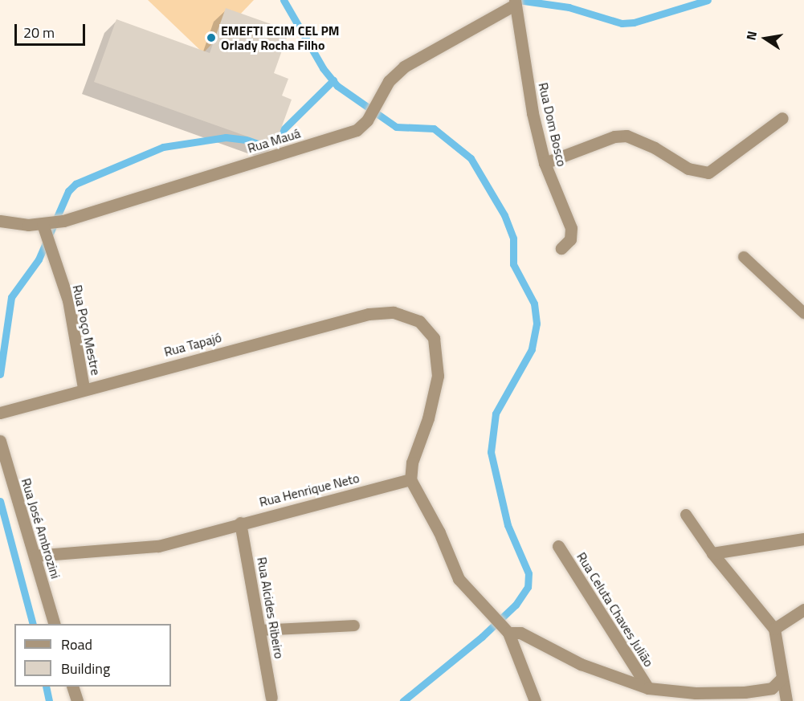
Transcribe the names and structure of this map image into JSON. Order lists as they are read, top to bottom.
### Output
{
  "streets": {
    "street": [
      "Rua Dom Bosco",
      "Rua Mauá",
      "Rua Poço Mestre",
      "Rua Tapajó",
      "Rua Henrique Neto",
      "Rua José Ambrozini",
      "Rua Alcides Ribeiro",
      "Rua Celuta Chaves Julião"
    ]
  },
  "crossings": [
    ["Rua Dom Bosco", "Rua Mauá"],
    ["Rua Mauá", "Rua Poço Mestre"],
    ["Rua Poço Mestre", "Rua Tapajó"],
    ["Rua Tapajó", "Rua Henrique Neto"],
    ["Rua Henrique Neto", "Rua José Ambrozini"],
    ["Rua Henrique Neto", "Rua Alcides Ribeiro"]
  ],
  "places": ["EMEFTI ECIM CEL PM Orlady Rocha Filho"],
  "legend": ["Road", "Building"],
  "scale_bar": "20 m",
  "north": "left"
}
